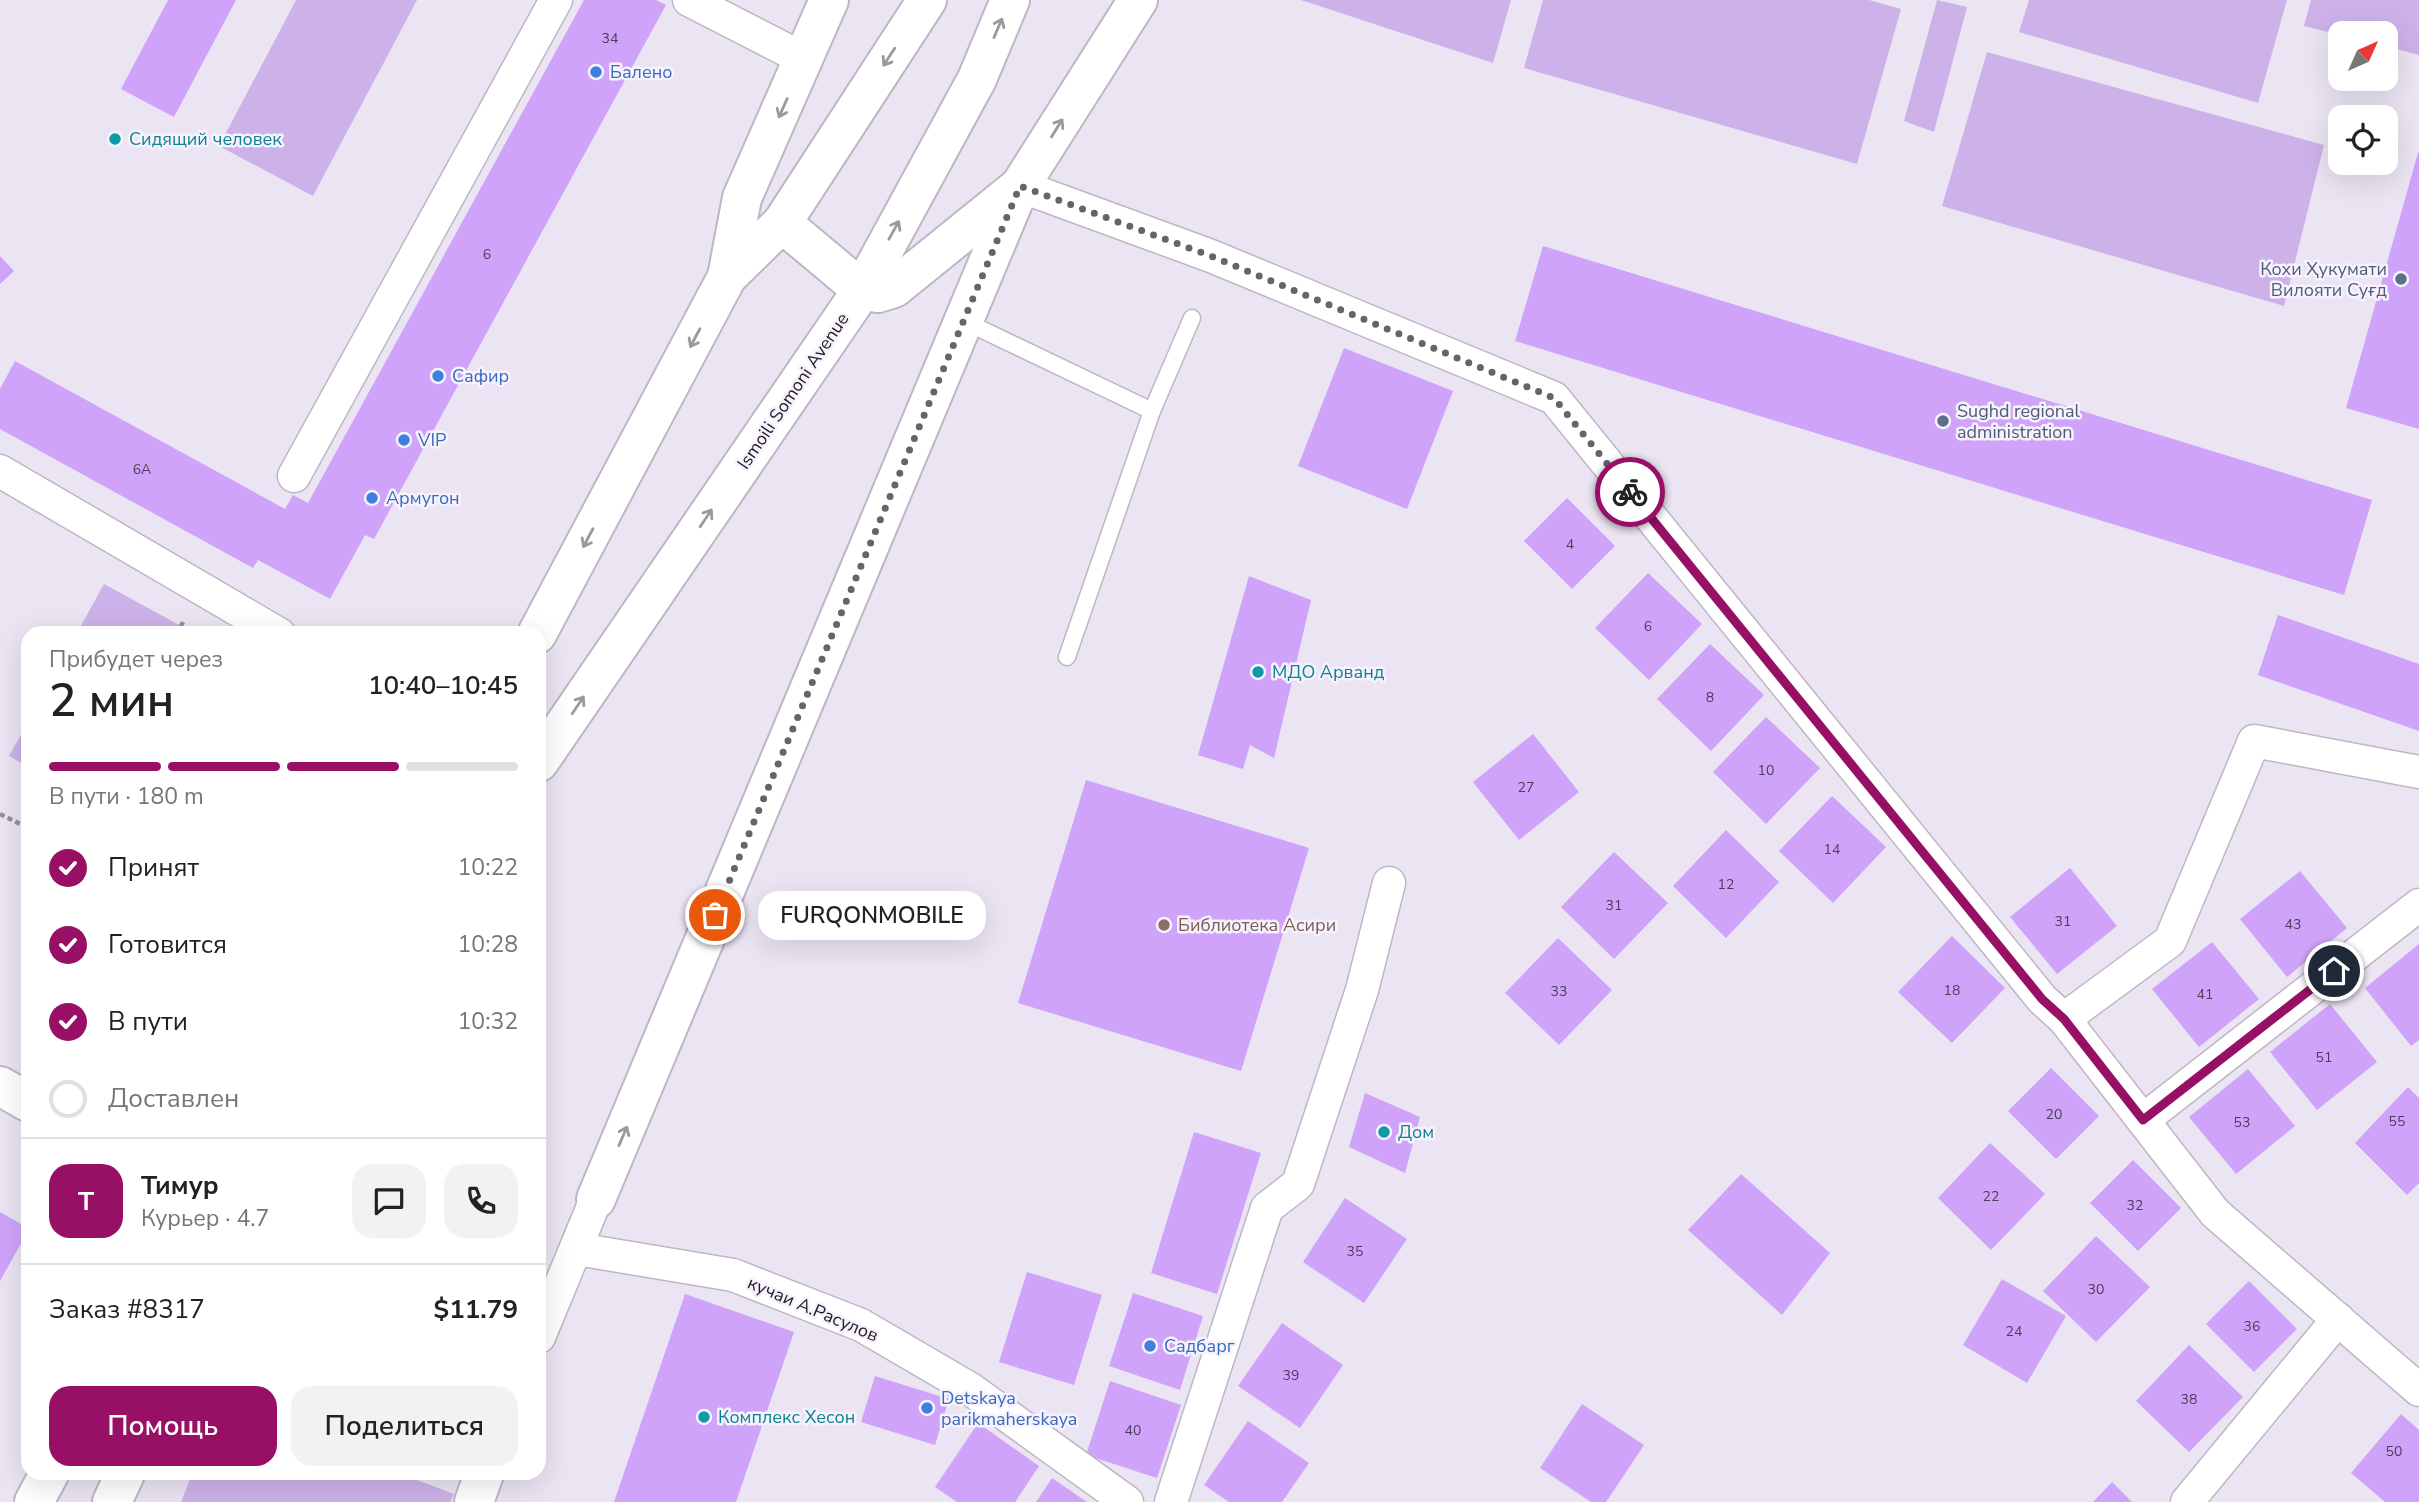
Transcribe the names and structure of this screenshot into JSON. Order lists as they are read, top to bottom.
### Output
{
  "streets": {
    "main road": ["Ismoili Somoni Avenue"],
    "street": ["кучаи А.Расулов"]
  },
  "places": [
    "Балено",
    "Сидящий человек",
    "Кохи Ҳукумати Вилояти Суғд",
    "Сафир",
    "Sughd regional administration",
    "VIP",
    "Армугон",
    "МДО Арванд",
    "FURQONMOBILE",
    "Библиотека Асири",
    "Дом",
    "Садбарг",
    "Detskaya parikmaherskaya",
    "Комплекс Хесон"
  ],
  "house_numbers": [
    "34",
    "6",
    "6А",
    "4",
    "6",
    "8",
    "10",
    "27",
    "14",
    "12",
    "31",
    "31",
    "43",
    "18",
    "33",
    "41",
    "51",
    "20",
    "55",
    "53",
    "22",
    "32",
    "35",
    "30",
    "36",
    "24",
    "39",
    "38",
    "40",
    "50"
  ],
  "north": "top right",
  "page": {
    "heading": ["2 мин", "Прибудет через", "10:40–10:45"],
    "panel": [
      "Тимур",
      "Курьер · 4.7",
      "Заказ #8317",
      "$11.79"
    ],
    "bar": "В пути · 180 m",
    "list": [
      ["Принят", "10:22"],
      ["Готовится", "10:28"],
      ["В пути", "10:32"],
      "Доставлен"
    ],
    "bubble": "FURQONMOBILE",
    "round": "Т",
    "buttons": ["Помощь", "Поделиться"]
  }
}
